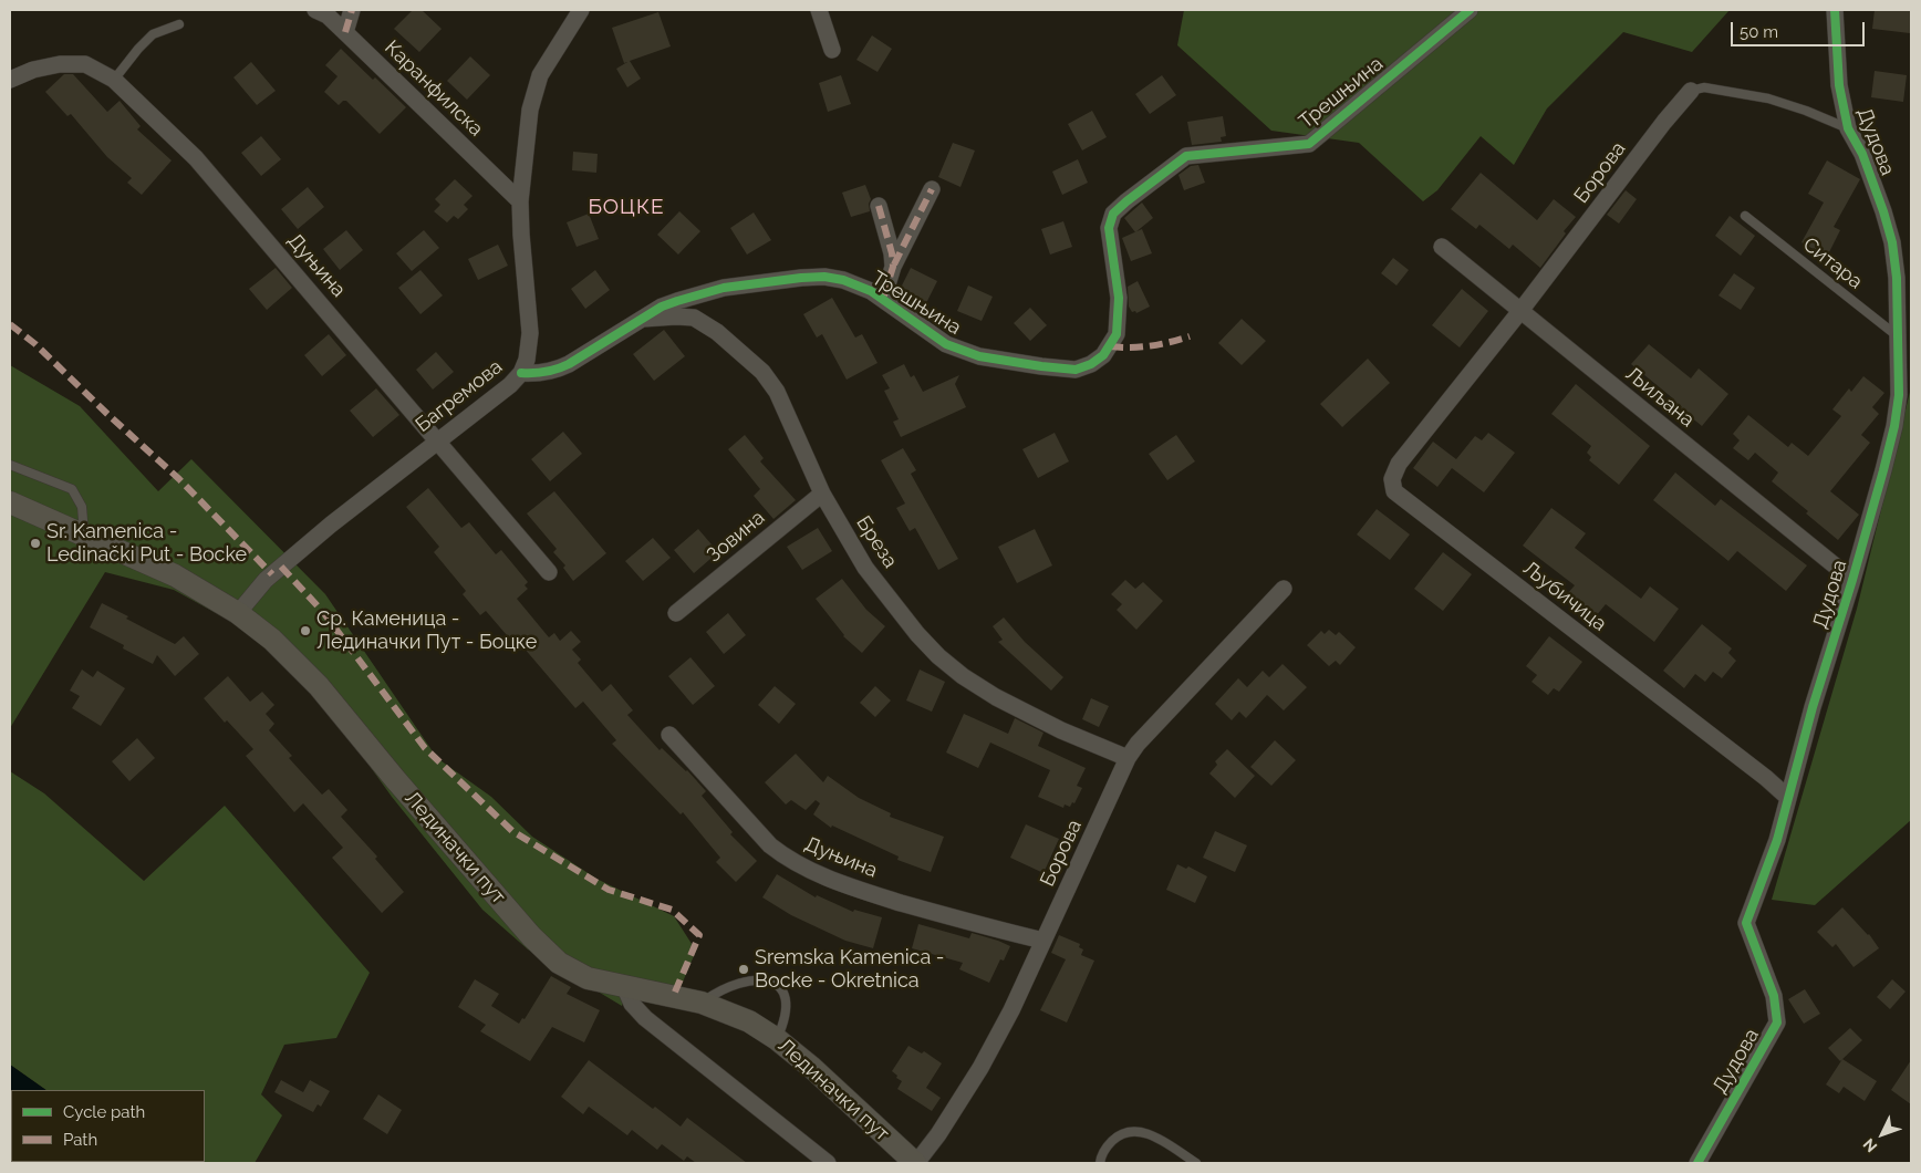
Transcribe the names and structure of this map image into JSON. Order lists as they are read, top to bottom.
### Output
{
  "streets": {
    "main road": ["Лединачки пут"],
    "street": [
      "Каранфилска",
      "Трешњина",
      "Дудова",
      "Борова",
      "Дуњина",
      "Багремова",
      "Љиљана",
      "Зовина",
      "Бреза",
      "Љубичица"
    ],
    "lane": ["Ситара"]
  },
  "crossings": [
    ["Каранфилска", "Багремова"],
    ["Трешњина", "Багремова"],
    ["Трешњина", "Бреза"],
    ["Дудова", "Борова"],
    ["Дудова", "Ситара"],
    ["Дудова", "Љиљана"],
    ["Дудова", "Љубичица"],
    ["Борова", "Дуњина"],
    ["Борова", "Љиљана"],
    ["Борова", "Бреза"],
    ["Борова", "Љубичица"],
    ["Борова", "Лединачки пут"],
    ["Дуњина", "Багремова"],
    ["Багремова", "Лединачки пут"],
    ["Зовина", "Бреза"]
  ],
  "districts": ["БОЦКЕ"],
  "places": ["Sr. Kamenica - Ledinački Put - Bocke", "Ср. Каменица - Лединачки Пут - Боцке", "Sremska Kamenica - Bocke - Okretnica"],
  "legend": ["Cycle path", "Path"],
  "scale_bar": "50 m",
  "north": "bottom left"
}
